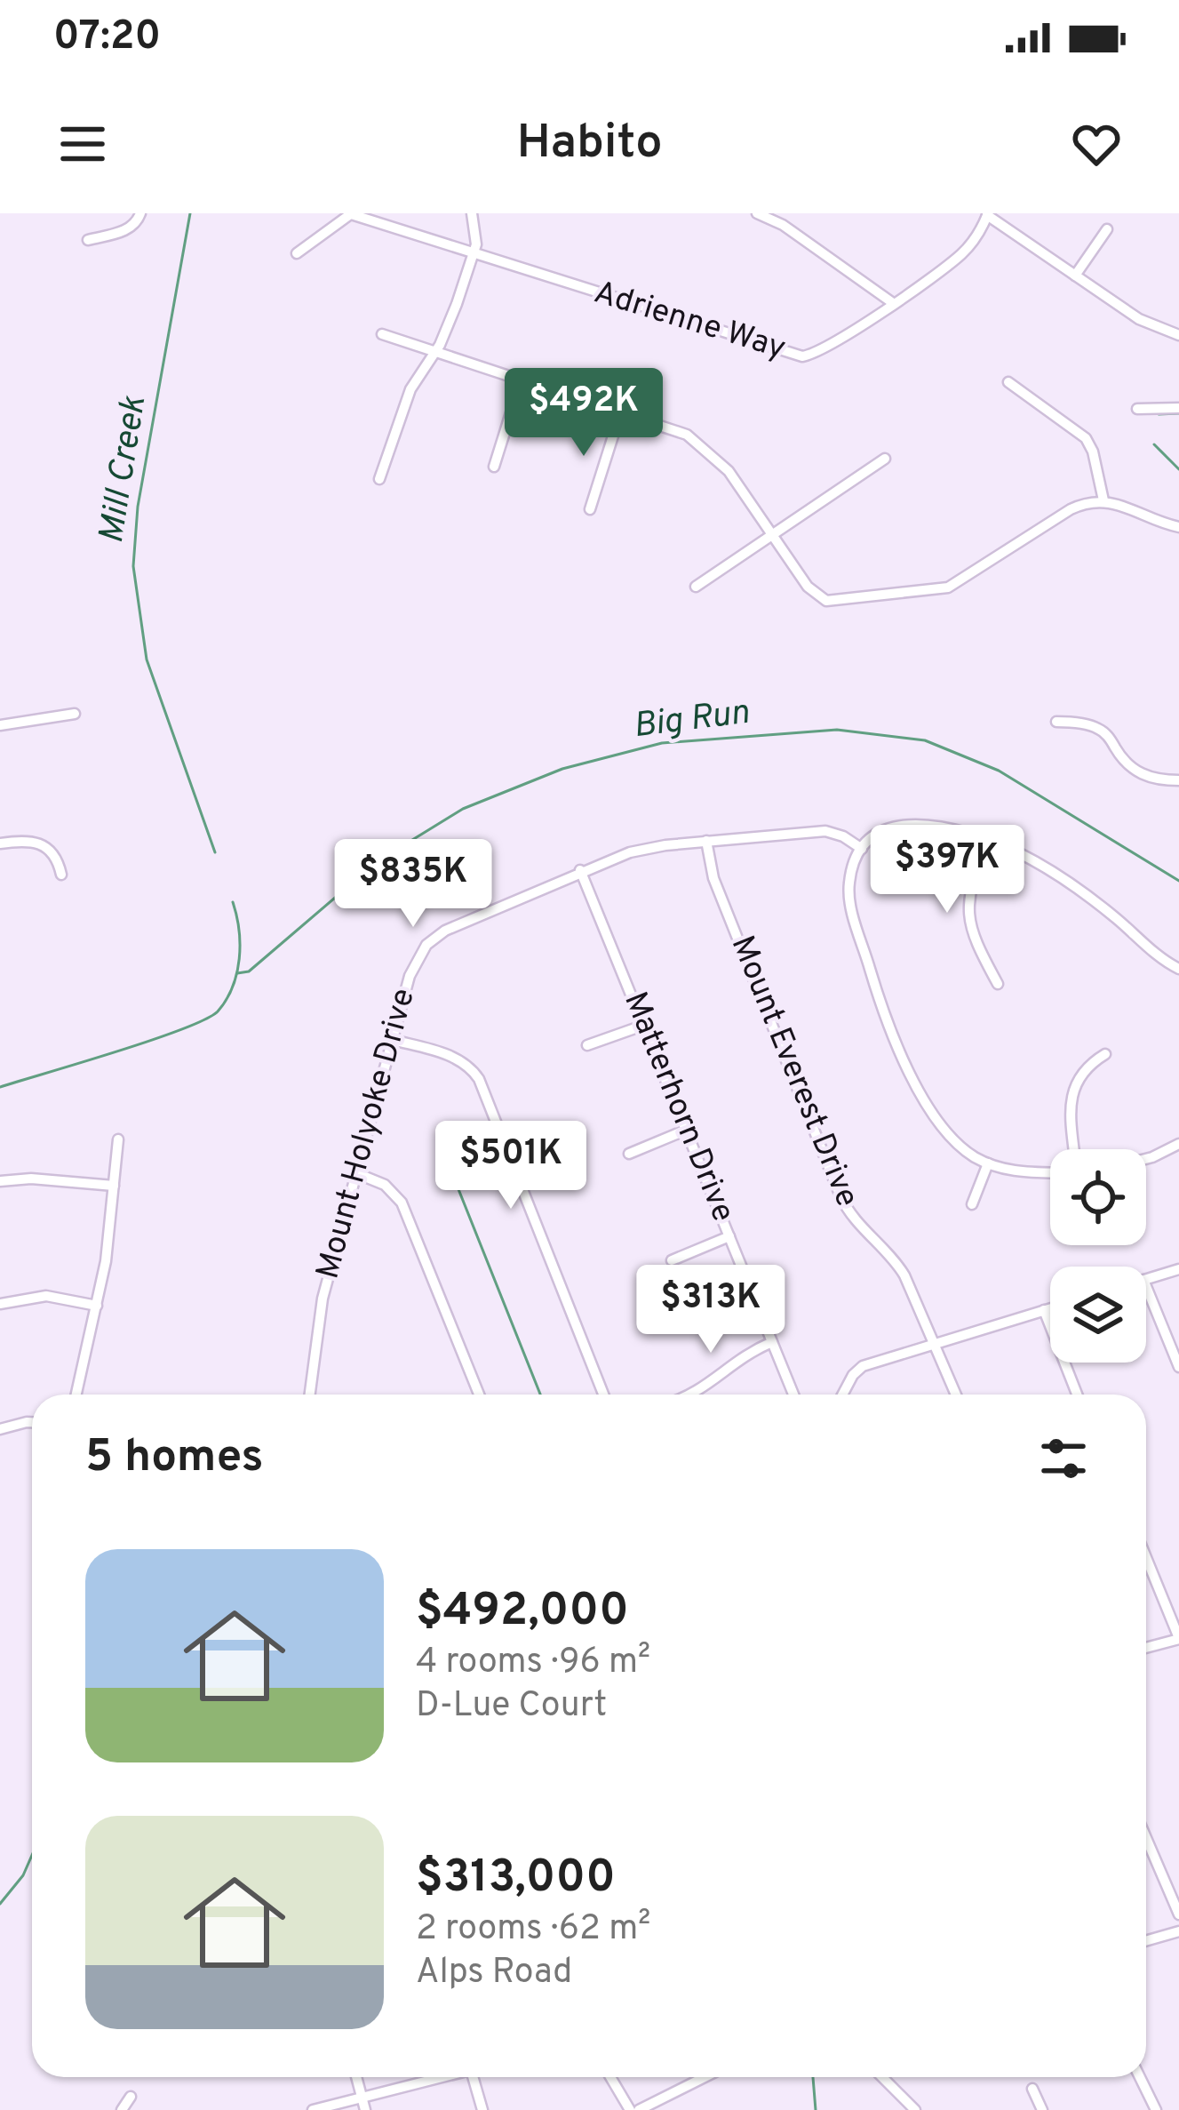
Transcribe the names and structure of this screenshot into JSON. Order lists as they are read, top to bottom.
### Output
{
  "streets": {
    "street": [
      "Adrienne Way",
      "Mount Everest Drive",
      "Matterhorn Drive",
      "Mount Holyoke Drive"
    ]
  },
  "crossings": [
    ["Mount Everest Drive", "Mount Holyoke Drive"],
    ["Matterhorn Drive", "Mount Holyoke Drive"]
  ],
  "water": ["Mill Creek", "Big Run"],
  "page": {
    "status": "07:20",
    "header": "Habito",
    "price": [
      "$492K",
      "$397K",
      "$835K",
      "$501K",
      "$313K"
    ],
    "heading": "5 homes",
    "list": [
      {
        "name": "$492,000",
        "note": "4 rooms · 96 m² · D-Lue Court"
      },
      {
        "name": "$313,000",
        "note": "2 rooms · 62 m² · Alps Road"
      }
    ]
  }
}
